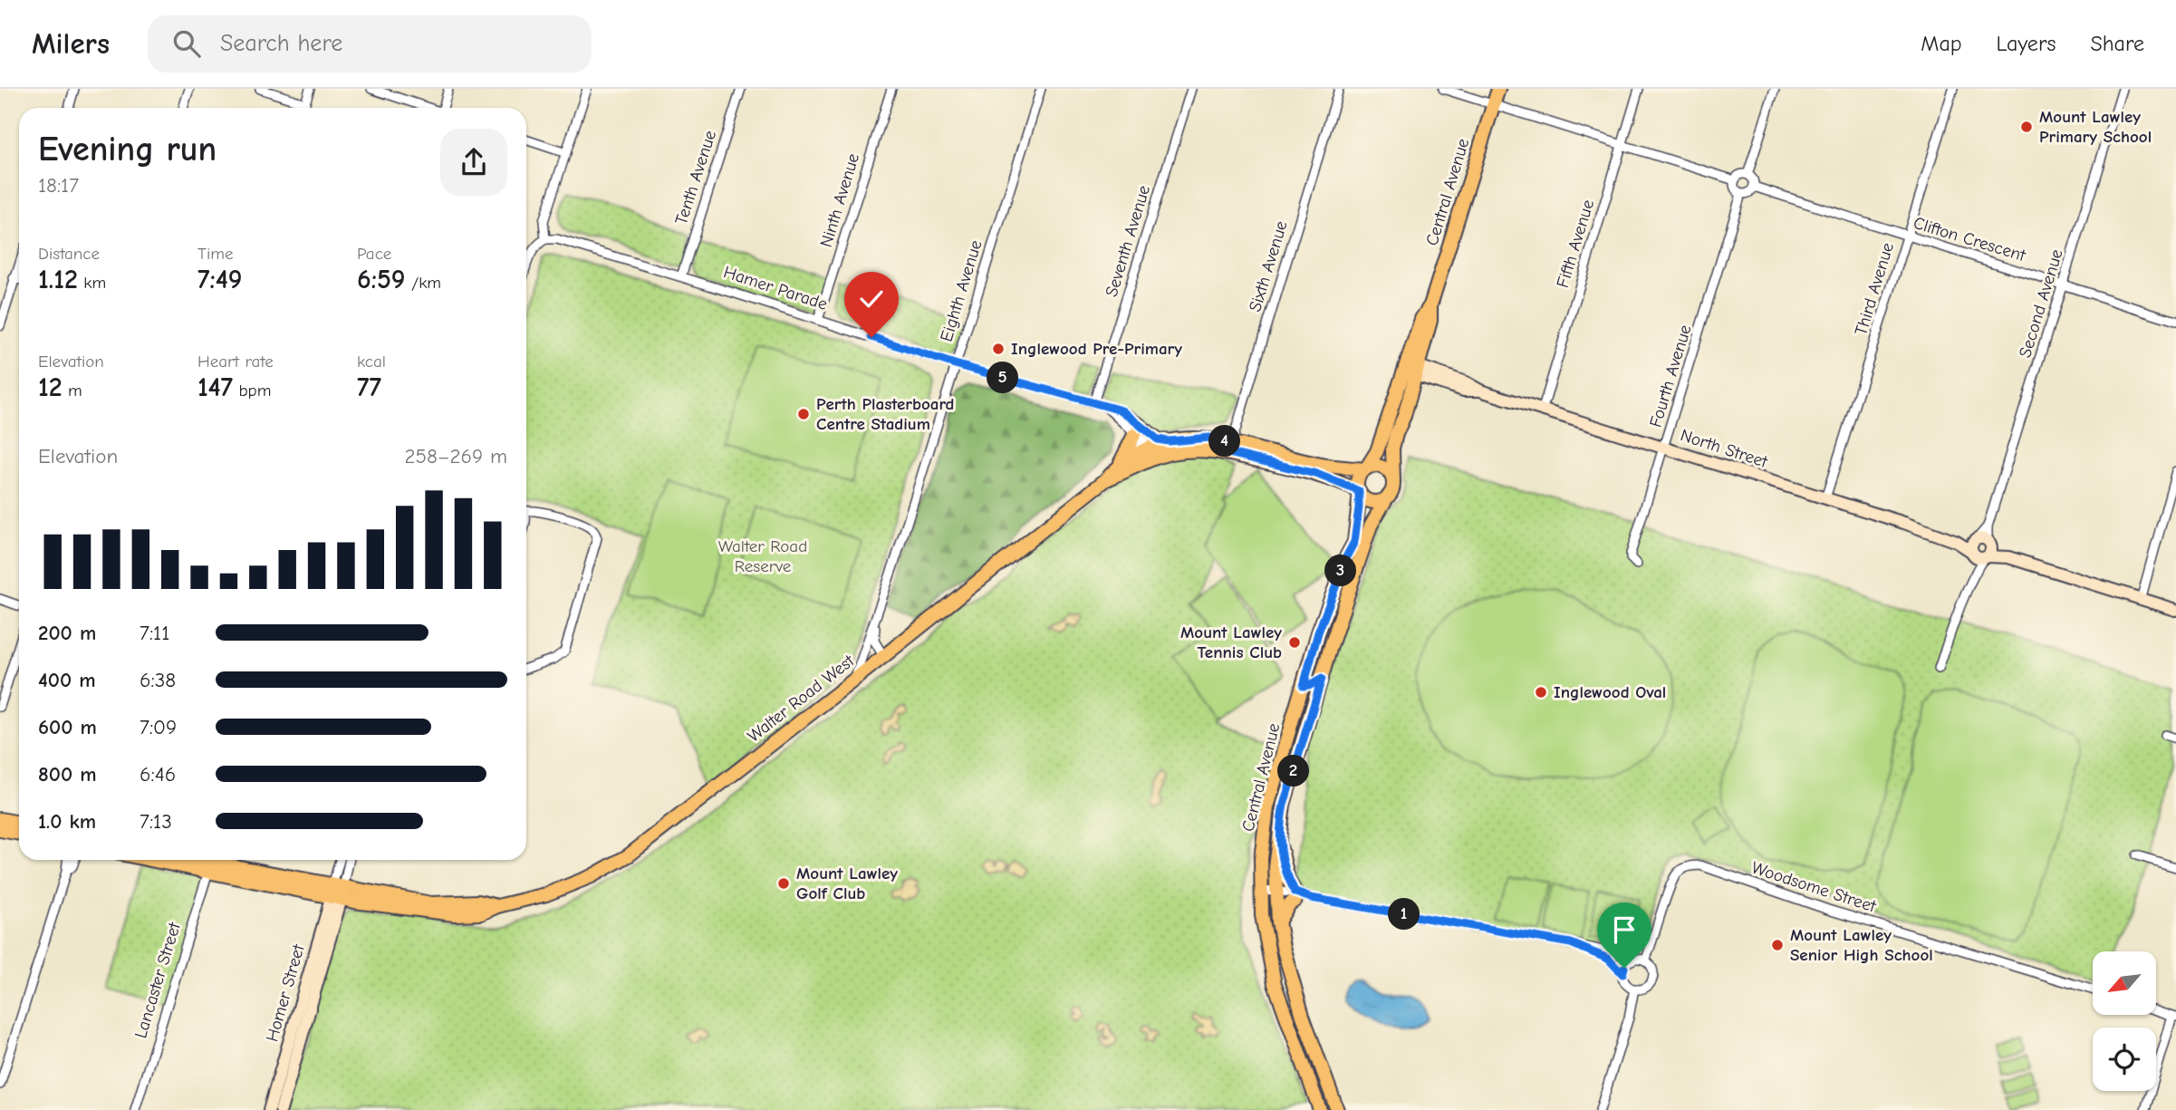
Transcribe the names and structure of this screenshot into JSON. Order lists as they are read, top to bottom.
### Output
{
  "streets": {
    "main road": [
      "Central Avenue",
      "North Street",
      "Walter Road West",
      "Homer Street"
    ],
    "street": [
      "Tenth Avenue",
      "Ninth Avenue",
      "Clifton Crescent",
      "Seventh Avenue",
      "Fifth Avenue",
      "Sixth Avenue",
      "Hamer Parade",
      "Third Avenue",
      "Eighth Avenue",
      "Second Avenue",
      "Fourth Avenue",
      "Woodsome Street",
      "Lancaster Street"
    ]
  },
  "crossings": [
    ["Tenth Avenue", "Hamer Parade"],
    ["Central Avenue", "North Street"],
    ["Ninth Avenue", "Hamer Parade"],
    ["Clifton Crescent", "Third Avenue"],
    ["Clifton Crescent", "Second Avenue"],
    ["Clifton Crescent", "Fourth Avenue"],
    ["Seventh Avenue", "Hamer Parade"],
    ["Fifth Avenue", "North Street"],
    ["Hamer Parade", "Eighth Avenue"],
    ["Third Avenue", "North Street"],
    ["Eighth Avenue", "Walter Road West"],
    ["Second Avenue", "North Street"],
    ["Fourth Avenue", "North Street"],
    ["Walter Road West", "Lancaster Street"],
    ["Walter Road West", "Homer Street"]
  ],
  "parks": ["Walter Road Reserve"],
  "places": [
    "Mount Lawley Primary School",
    "Inglewood Pre-Primary",
    "Perth Plasterboard Centre Stadium",
    "Mount Lawley Tennis Club",
    "Inglewood Oval",
    "Mount Lawley Golf Club",
    "Mount Lawley Senior High School"
  ],
  "north": "bottom left",
  "page": {
    "header": "Milers",
    "search": "Search here",
    "nav": ["Map", "Layers", "Share"],
    "heading": ["Evening run", "18:17"],
    "stats": [
      ["Distance", "1.12 km"],
      ["Time", "7:49"],
      ["Pace", "6:59 /km"],
      ["Elevation", "12 m"],
      ["Heart rate", "147 bpm"],
      ["kcal", "77"]
    ],
    "pins": [
      "5",
      "4",
      "3",
      "2",
      "1"
    ],
    "chart": ["Elevation", "258–269 m"],
    "list": [
      {
        "name": "200 m",
        "note": "7:11"
      },
      {
        "name": "400 m",
        "note": "6:38"
      },
      {
        "name": "600 m",
        "note": "7:09"
      },
      {
        "name": "800 m",
        "note": "6:46"
      },
      {
        "name": "1.0 km",
        "note": "7:13"
      }
    ]
  }
}
